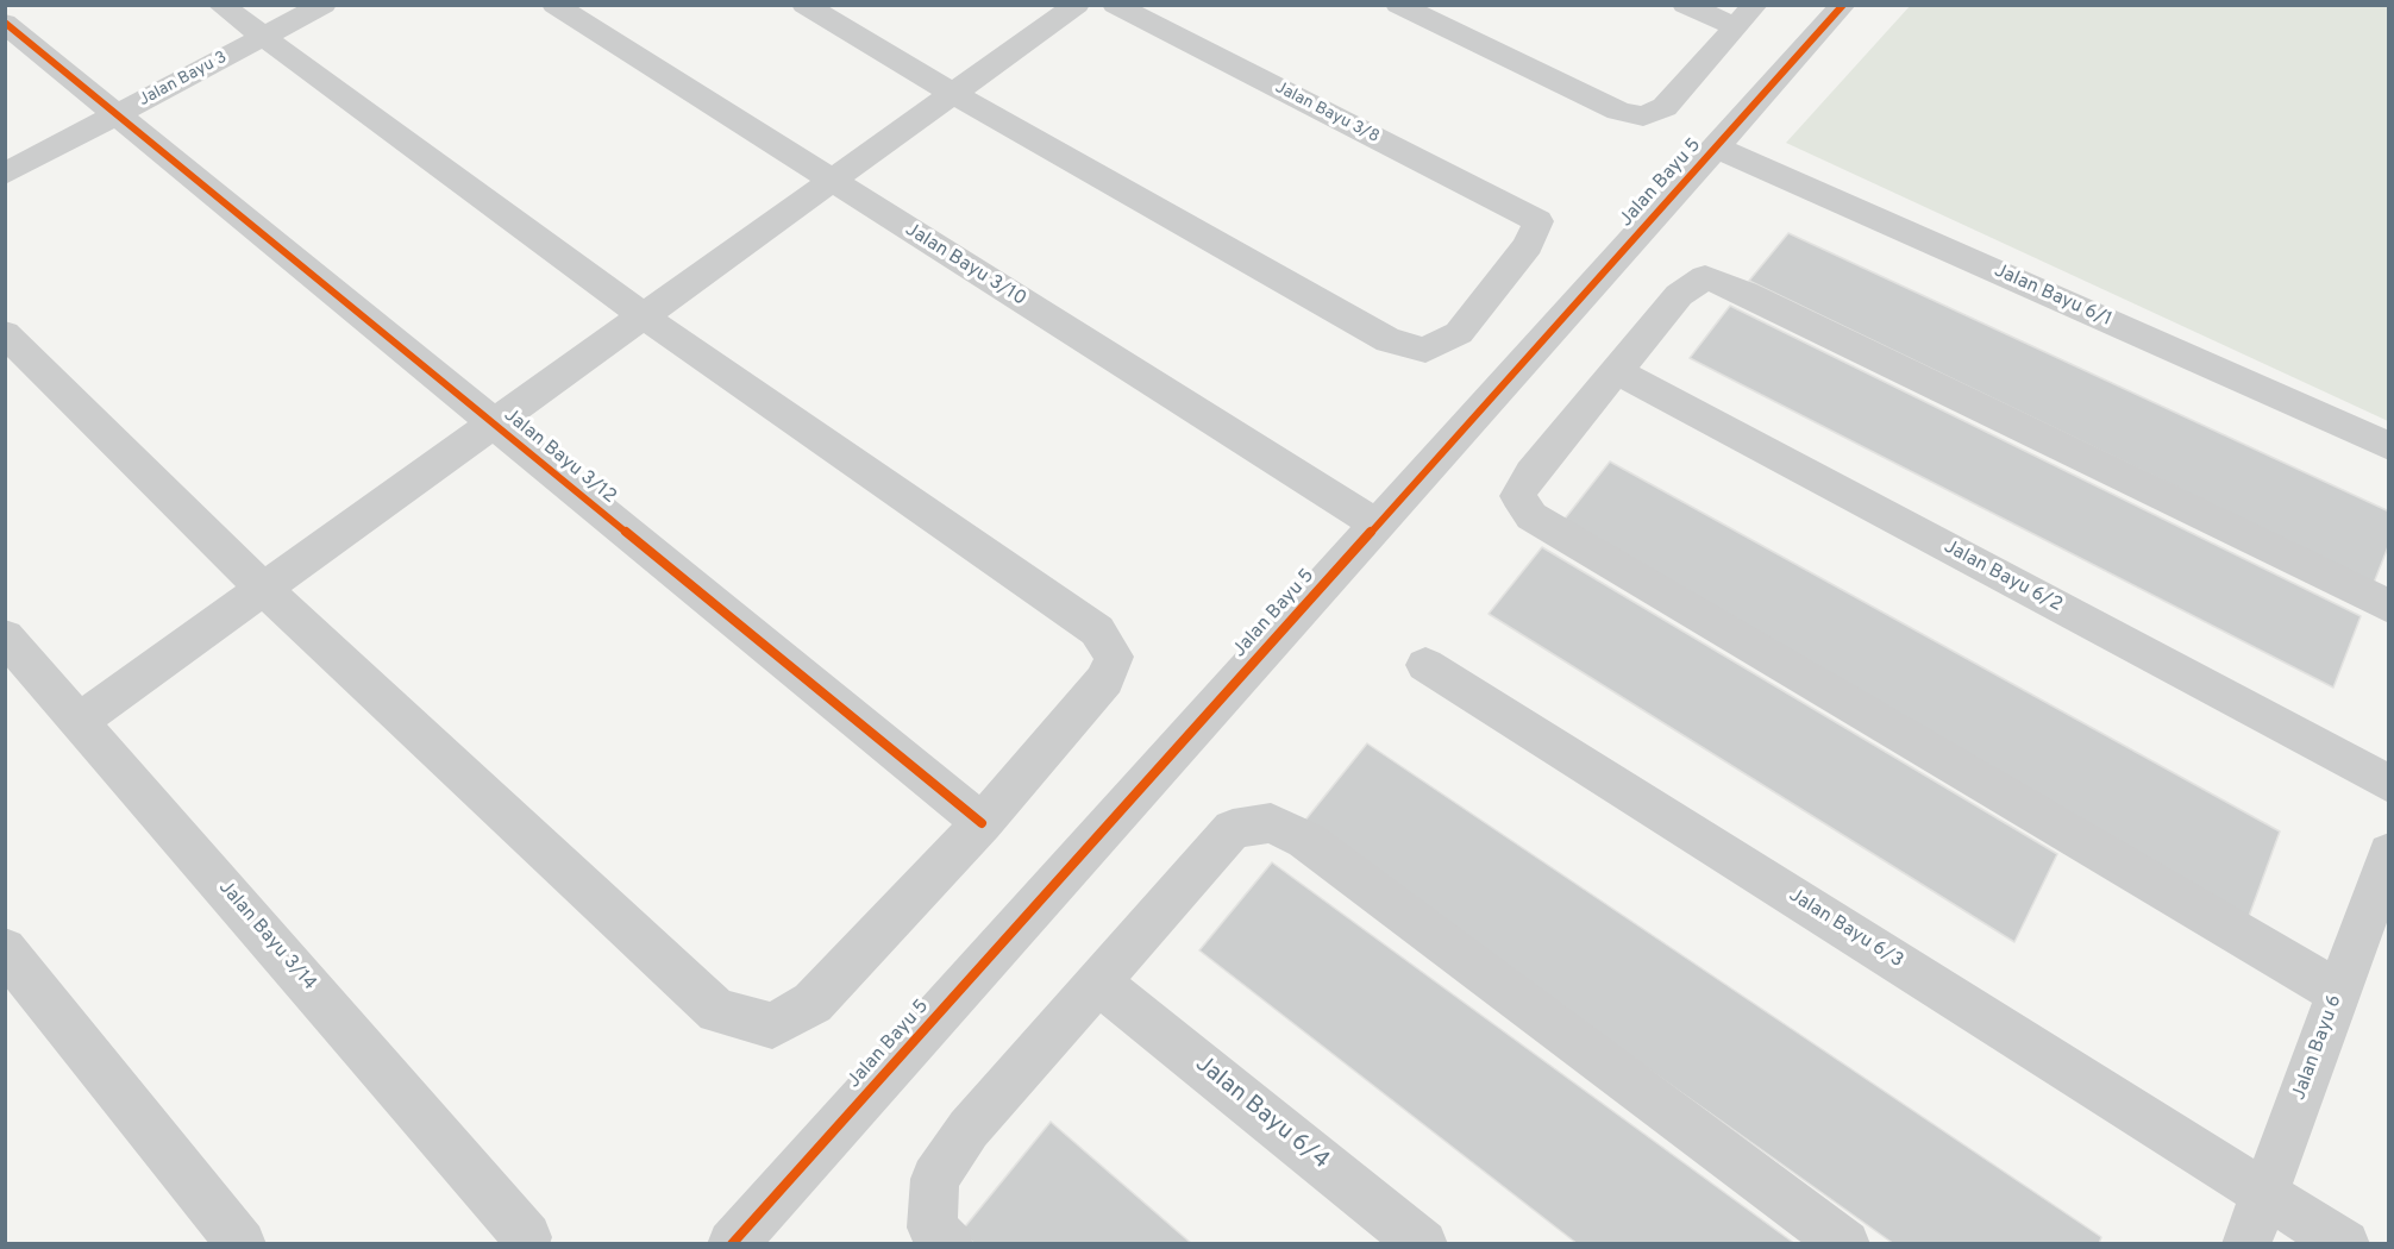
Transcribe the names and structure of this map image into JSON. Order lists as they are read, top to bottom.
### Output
{
  "streets": {
    "street": [
      "Jalan Bayu 3",
      "Jalan Bayu 3/8",
      "Jalan Bayu 5",
      "Jalan Bayu 3/10",
      "Jalan Bayu 6/1",
      "Jalan Bayu 3/12",
      "Jalan Bayu 6/2",
      "Jalan Bayu 6/3",
      "Jalan Bayu 3/14",
      "Jalan Bayu 6",
      "Jalan Bayu 6/4"
    ]
  },
  "crossings": [
    ["Jalan Bayu 3", "Jalan Bayu 3/12"],
    ["Jalan Bayu 5", "Jalan Bayu 3/10"],
    ["Jalan Bayu 5", "Jalan Bayu 6/1"],
    ["Jalan Bayu 6/3", "Jalan Bayu 6"]
  ]
}
